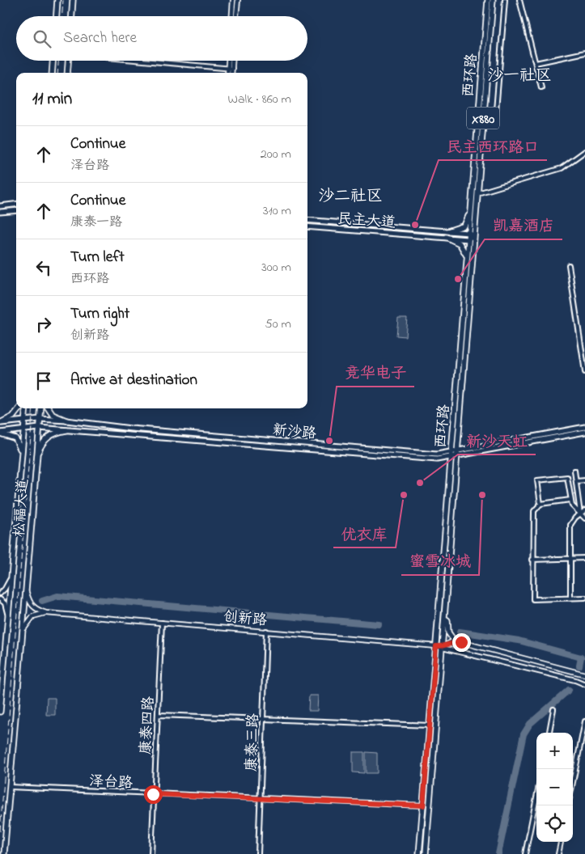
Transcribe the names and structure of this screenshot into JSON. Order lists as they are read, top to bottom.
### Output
{
  "streets": {
    "main road": [
      "西环路",
      "X880",
      "民主大道",
      "新沙路",
      "松福大道"
    ],
    "street": [
      "创新路",
      "康泰四路",
      "康泰三路",
      "泽台路"
    ]
  },
  "crossings": [
    ["西环路", "民主大道"],
    ["西环路", "新沙路"],
    ["西环路", "创新路"],
    ["西环路", "泽台路"],
    ["新沙路", "松福大道"],
    ["松福大道", "创新路"],
    ["松福大道", "泽台路"],
    ["创新路", "康泰四路"],
    ["创新路", "康泰三路"],
    ["康泰四路", "泽台路"],
    ["康泰三路", "泽台路"]
  ],
  "districts": ["沙一社区", "沙二社区"],
  "places": [
    "民主西环路口",
    "凯嘉酒店",
    "竞华电子",
    "新沙天虹",
    "优衣库",
    "蜜雪冰城"
  ],
  "page": {
    "search": "Search here",
    "heading": ["11 min", "Walk · 860 m"],
    "list": [
      ["Continue", "泽台路", "200 m"],
      ["Continue", "康泰一路", "310 m"],
      ["Turn left", "西环路", "300 m"],
      ["Turn right", "创新路", "50 m"],
      "Arrive at destination"
    ],
    "map_buttons": ["+", "−"]
  }
}
